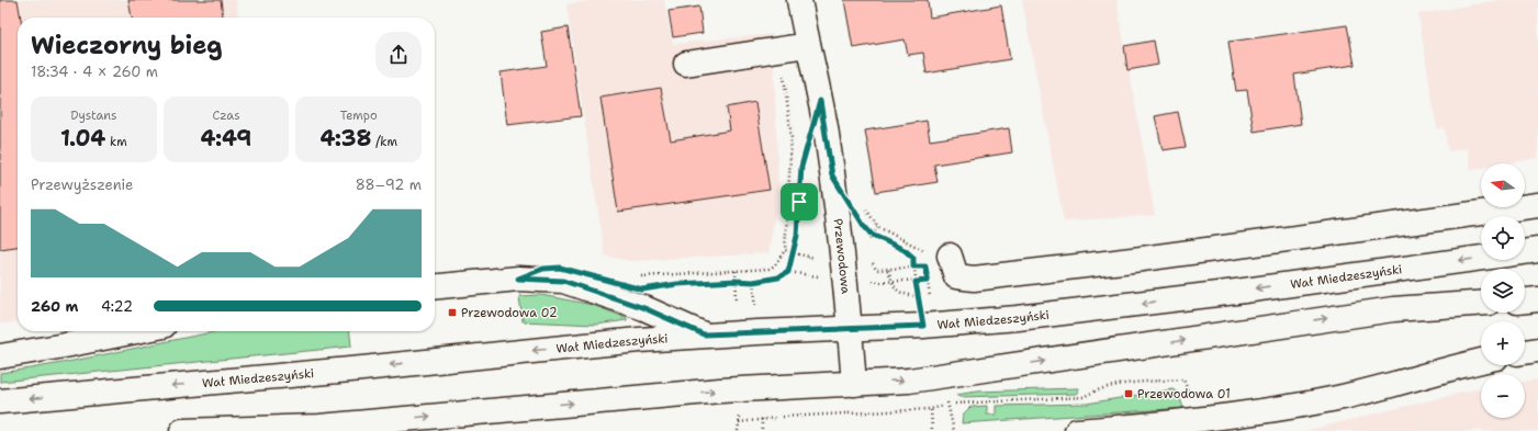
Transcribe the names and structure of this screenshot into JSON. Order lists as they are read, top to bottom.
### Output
{
  "streets": {
    "main road": ["Przewodowa", "Wał Miedzeszyński"]
  },
  "crossings": [
    ["Przewodowa", "Wał Miedzeszyński"]
  ],
  "places": {
    "transit": ["Przewodowa 02", "Przewodowa 01"]
  },
  "north": "left",
  "page": {
    "heading": ["Wieczorny bieg", "18:34 · 4 × 260 m"],
    "stats": [
      ["Dystans", "1.04 km"],
      ["Czas", "4:49"],
      ["Tempo", "4:38 /km"]
    ],
    "map_buttons": ["+", "−"],
    "chart": ["Przewyższenie", "88–92 m"],
    "list": [
      {
        "name": "260 m",
        "note": "4:22"
      }
    ]
  }
}
